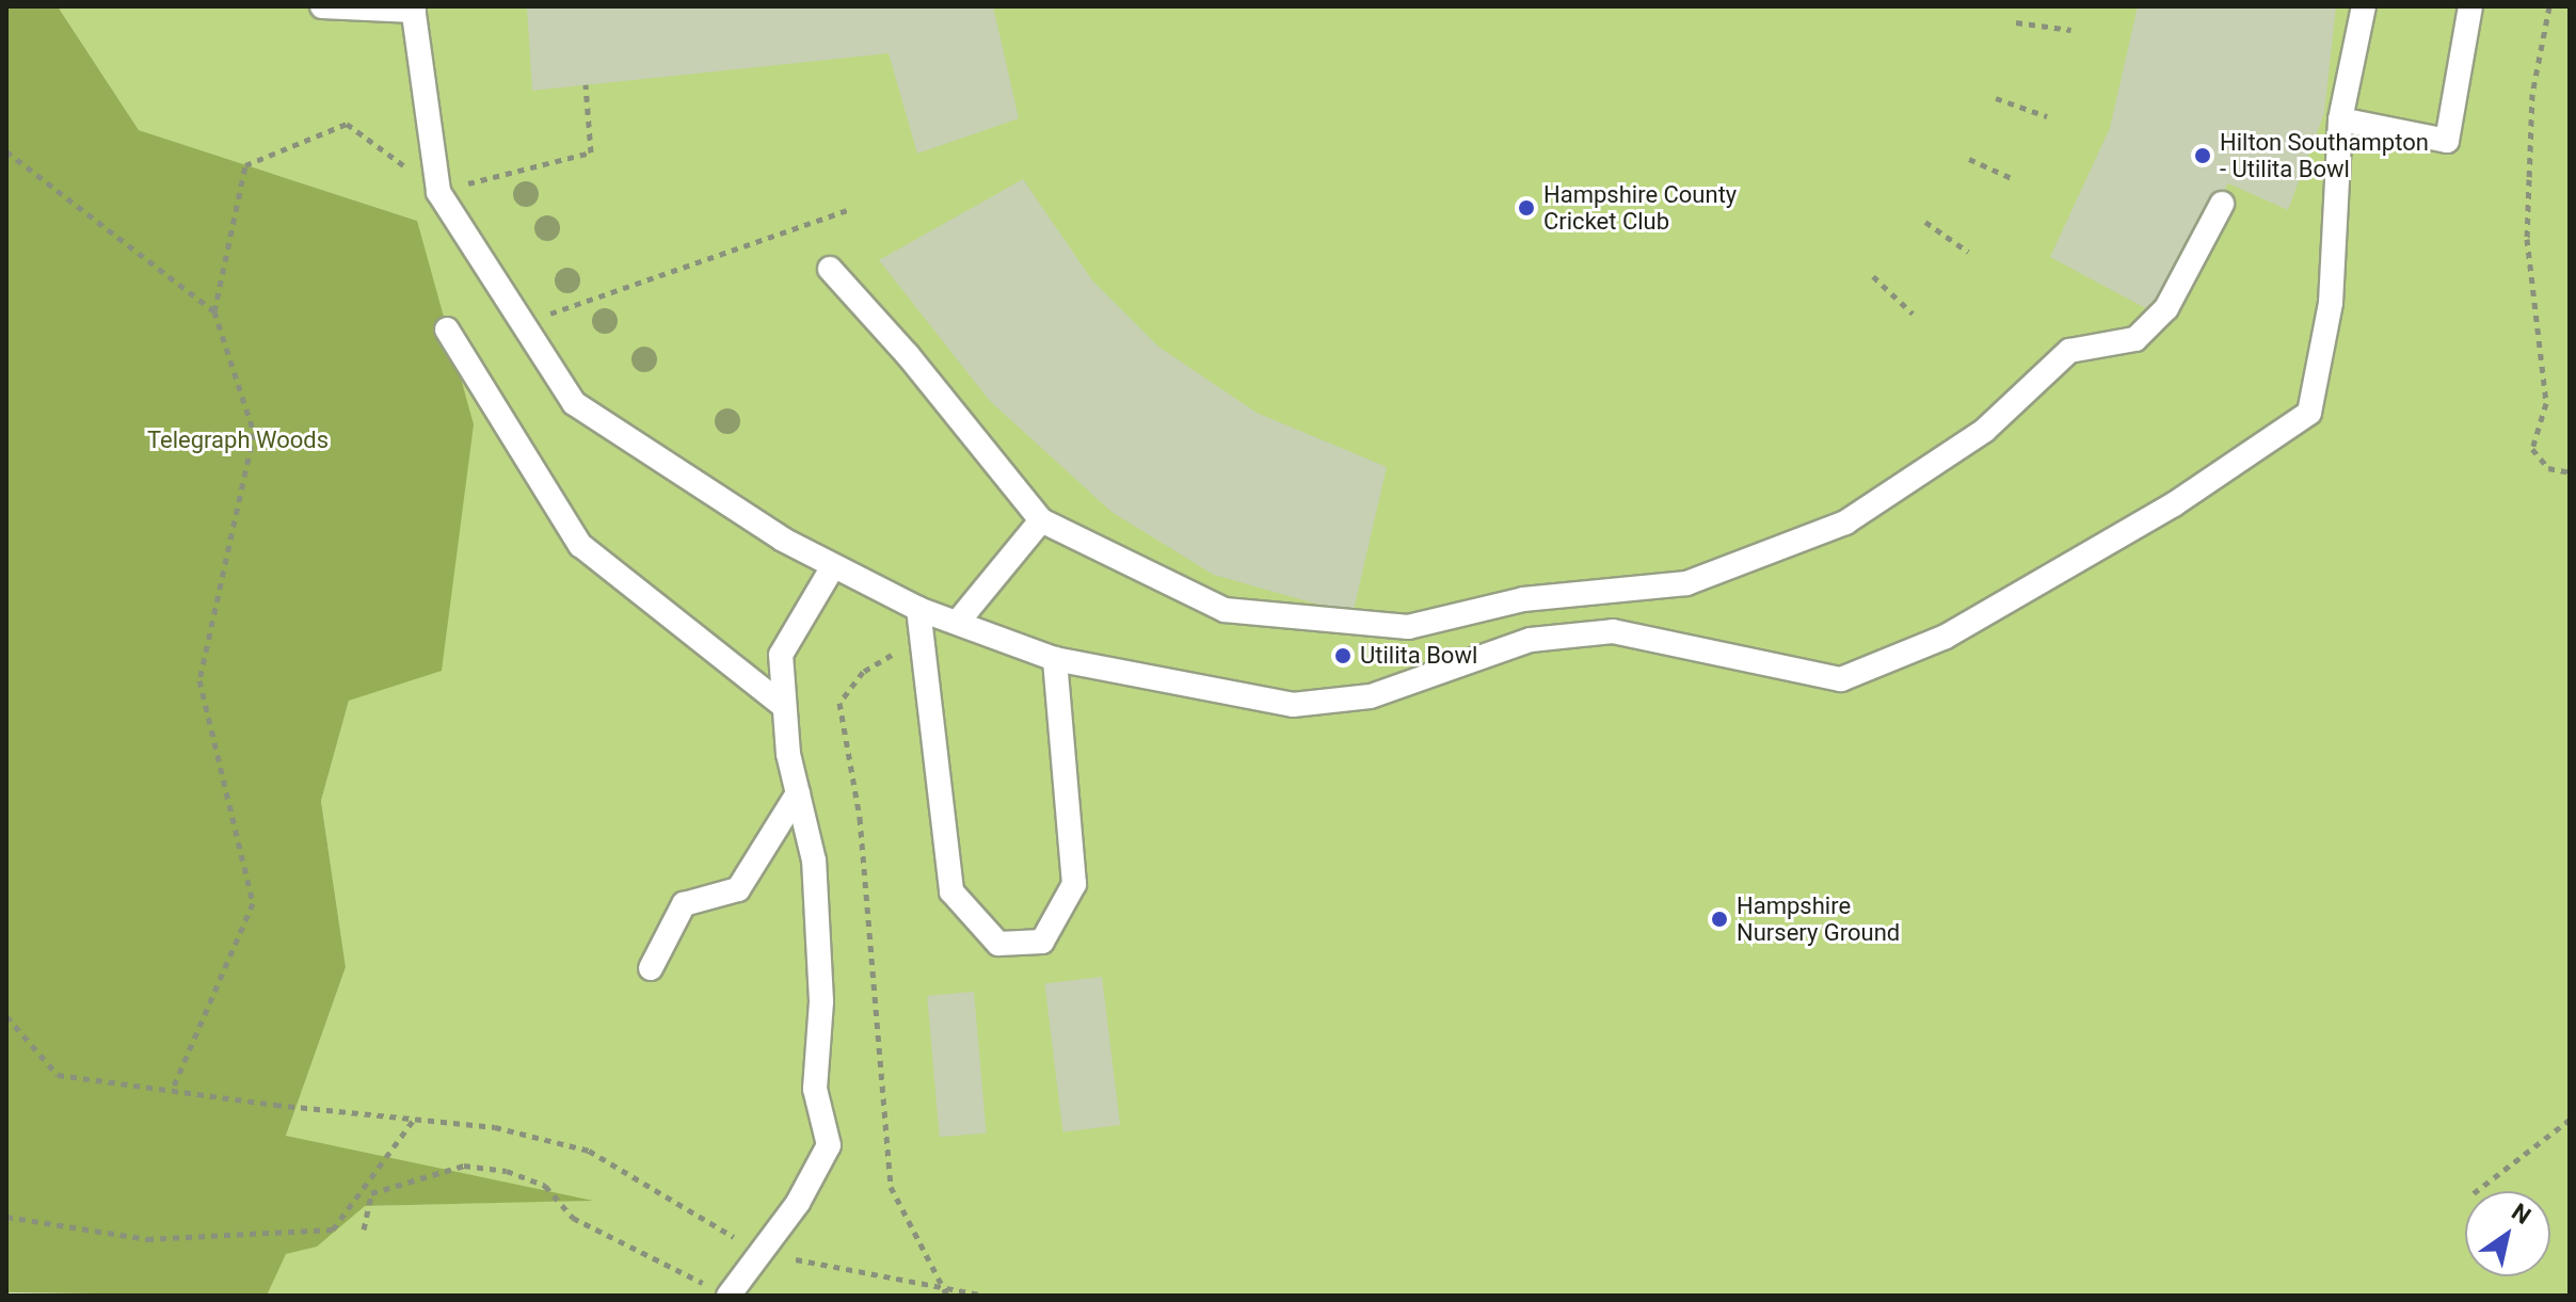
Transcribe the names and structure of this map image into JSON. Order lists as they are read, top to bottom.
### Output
{
  "parks": ["Telegraph Woods"],
  "places": [
    "Hilton Southampton - Utilita Bowl",
    "Hampshire County Cricket Club",
    "Utilita Bowl",
    "Hampshire Nursery Ground"
  ],
  "north": "top right"
}
